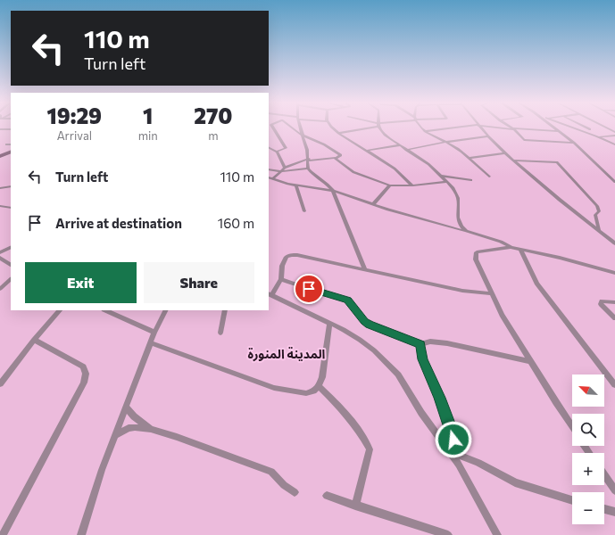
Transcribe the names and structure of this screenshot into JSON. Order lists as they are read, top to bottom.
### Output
{
  "districts": ["المدينة المنورة"],
  "north": "top left",
  "page": {
    "turn": ["110 m", "Turn left"],
    "eta": [
      "19:29",
      "Arrival",
      "1",
      "min",
      "270",
      "m"
    ],
    "list": [
      {
        "name": "Turn left",
        "value": "110 m"
      },
      {
        "name": "Arrive at destination",
        "value": "160 m"
      }
    ],
    "buttons": ["Exit", "Share"],
    "map_buttons": ["+", "−"]
  }
}
